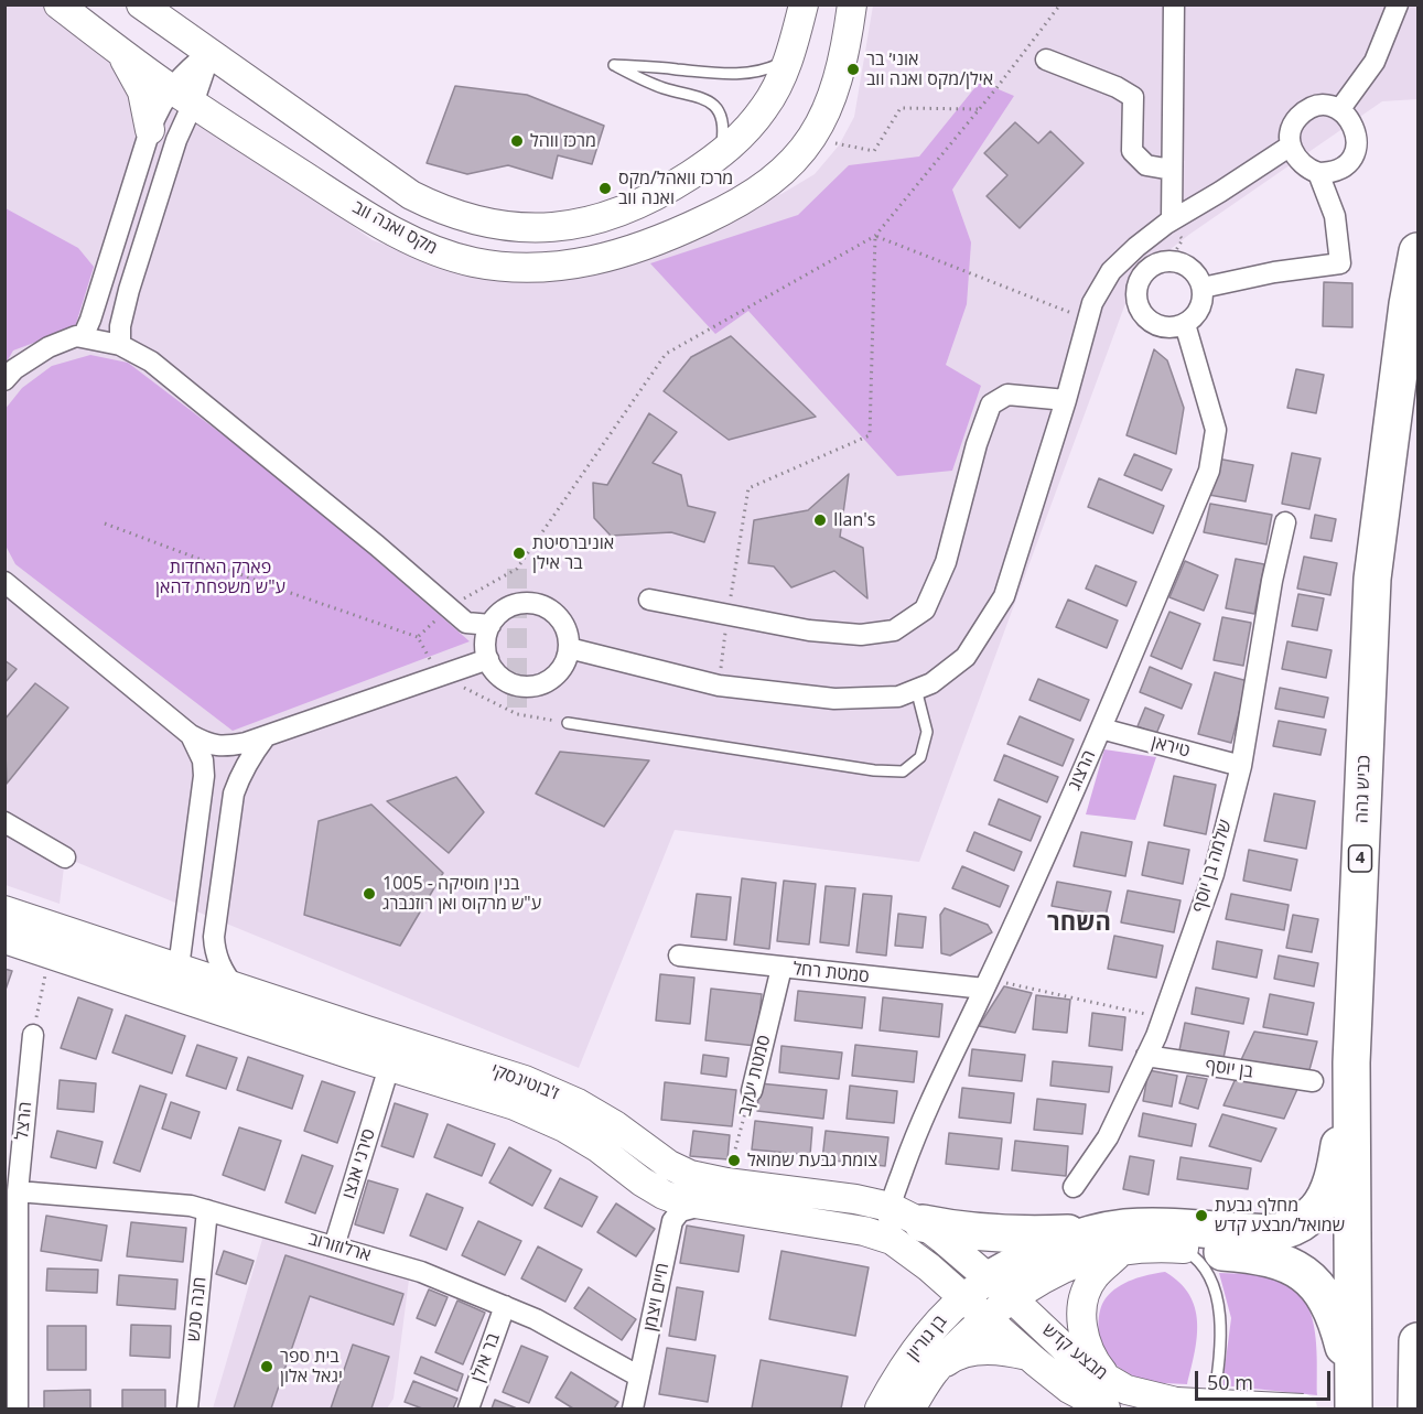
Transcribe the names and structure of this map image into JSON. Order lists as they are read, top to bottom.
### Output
{
  "streets": {
    "highway": ["כביש גהה", "4"],
    "street": [
      "מקס ואנה ווב",
      "טיראן",
      "הרצוג",
      "שלמה בן יוסף",
      "סמטת רחל",
      "בן יוסף",
      "סמטת יעקב",
      "ז'בוטינסקי",
      "הרצל",
      "סירני אנצו",
      "ארלוזורוב",
      "חיים ויצמן",
      "חנה סנש",
      "בן גוריון",
      "מבצע קדש",
      "בר אילן"
    ]
  },
  "crossings": [
    ["טיראן", "הרצוג"],
    ["טיראן", "שלמה בן יוסף"],
    ["הרצוג", "סמטת רחל"],
    ["הרצוג", "ז'בוטינסקי"],
    ["שלמה בן יוסף", "בן יוסף"],
    ["סמטת רחל", "סמטת יעקב"],
    ["סמטת יעקב", "ז'בוטינסקי"],
    ["ז'בוטינסקי", "חיים ויצמן"],
    ["ז'בוטינסקי", "בן גוריון"],
    ["ז'בוטינסקי", "מבצע קדש"],
    ["הרצל", "ארלוזורוב"],
    ["סירני אנצו", "ארלוזורוב"],
    ["ארלוזורוב", "חיים ויצמן"],
    ["ארלוזורוב", "חנה סנש"],
    ["ארלוזורוב", "בר אילן"],
    ["בן גוריון", "מבצע קדש"]
  ],
  "districts": ["השחר"],
  "parks": ["פארק האחדות ע\"ש משפחת דהאן"],
  "places": [
    "אוני׳ בר אילן/מקס ואנה ווב",
    "מרכז ווהל",
    "מרכז וואהל/מקס ואנה ווב",
    "Ilan's",
    "אוניברסיטת בר אילן",
    "1005 - בנין מוסיקה ע\"ש מרקוס ואן רוזנברג",
    "צומת גבעת שמואל",
    "מחלף גבעת שמואל/מבצע קדש",
    "בית ספר יגאל אלון"
  ],
  "scale_bar": "50 m"
}
